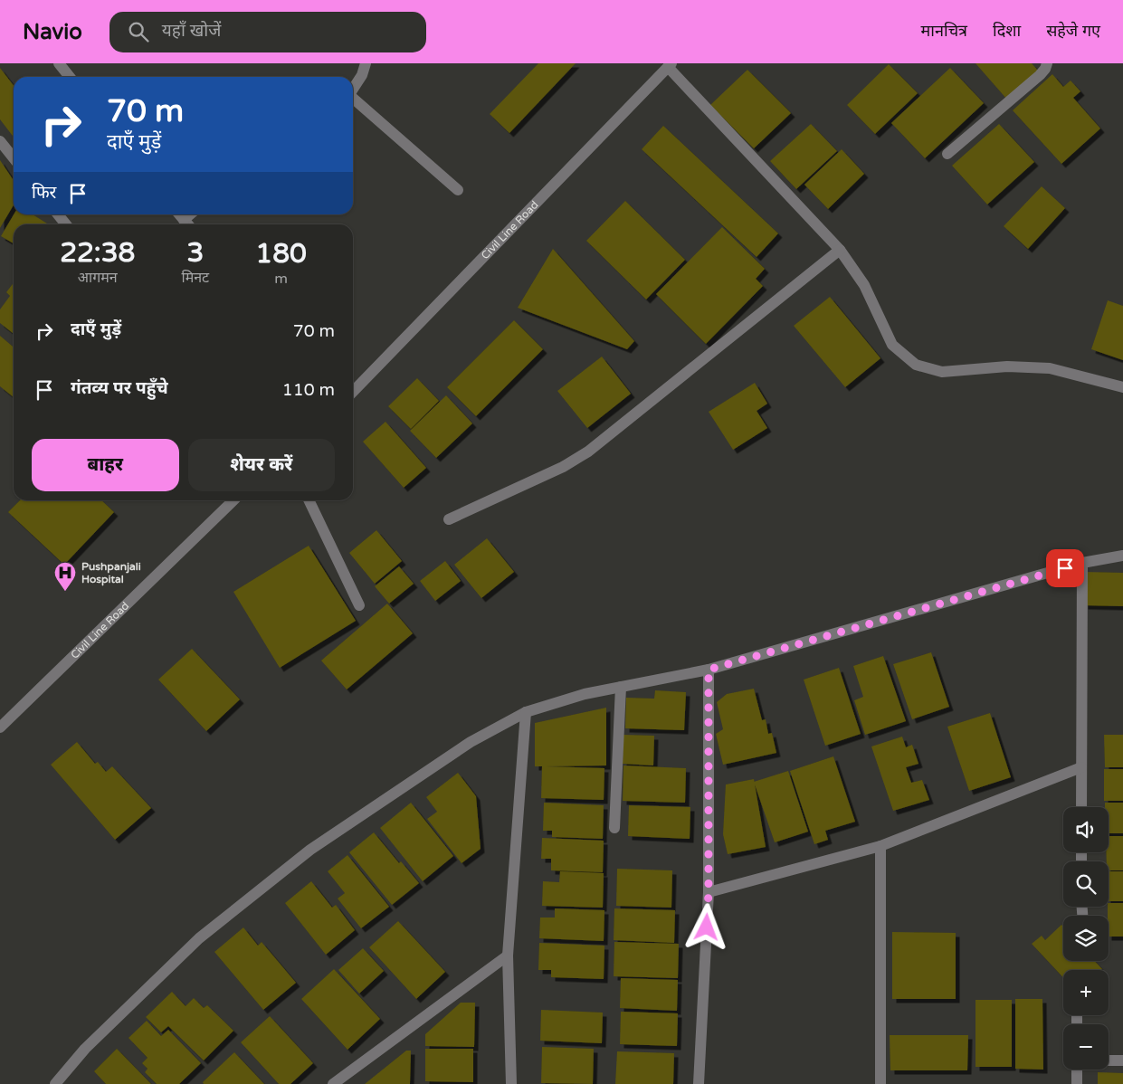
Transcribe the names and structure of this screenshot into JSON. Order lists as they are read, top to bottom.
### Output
{
  "streets": {
    "street": ["Civil Line Road"]
  },
  "places": {
    "hospital": ["Pushpanjali Hospital"]
  },
  "page": {
    "header": "Navio",
    "search": "यहाँ खोजें",
    "nav": ["मानचित्र", "दिशा", "सहेजे गए"],
    "turn": ["70 m", "दाएँ मुड़ें"],
    "then": "फिर",
    "eta": [
      "22:38",
      "आगमन",
      "3",
      "मिनट",
      "180",
      "m"
    ],
    "list": [
      {
        "name": "दाएँ मुड़ें",
        "value": "70 m"
      },
      {
        "name": "गंतव्य पर पहुँचे",
        "value": "110 m"
      }
    ],
    "buttons": ["बाहर", "शेयर करें"],
    "map_buttons": ["+", "−"]
  }
}
